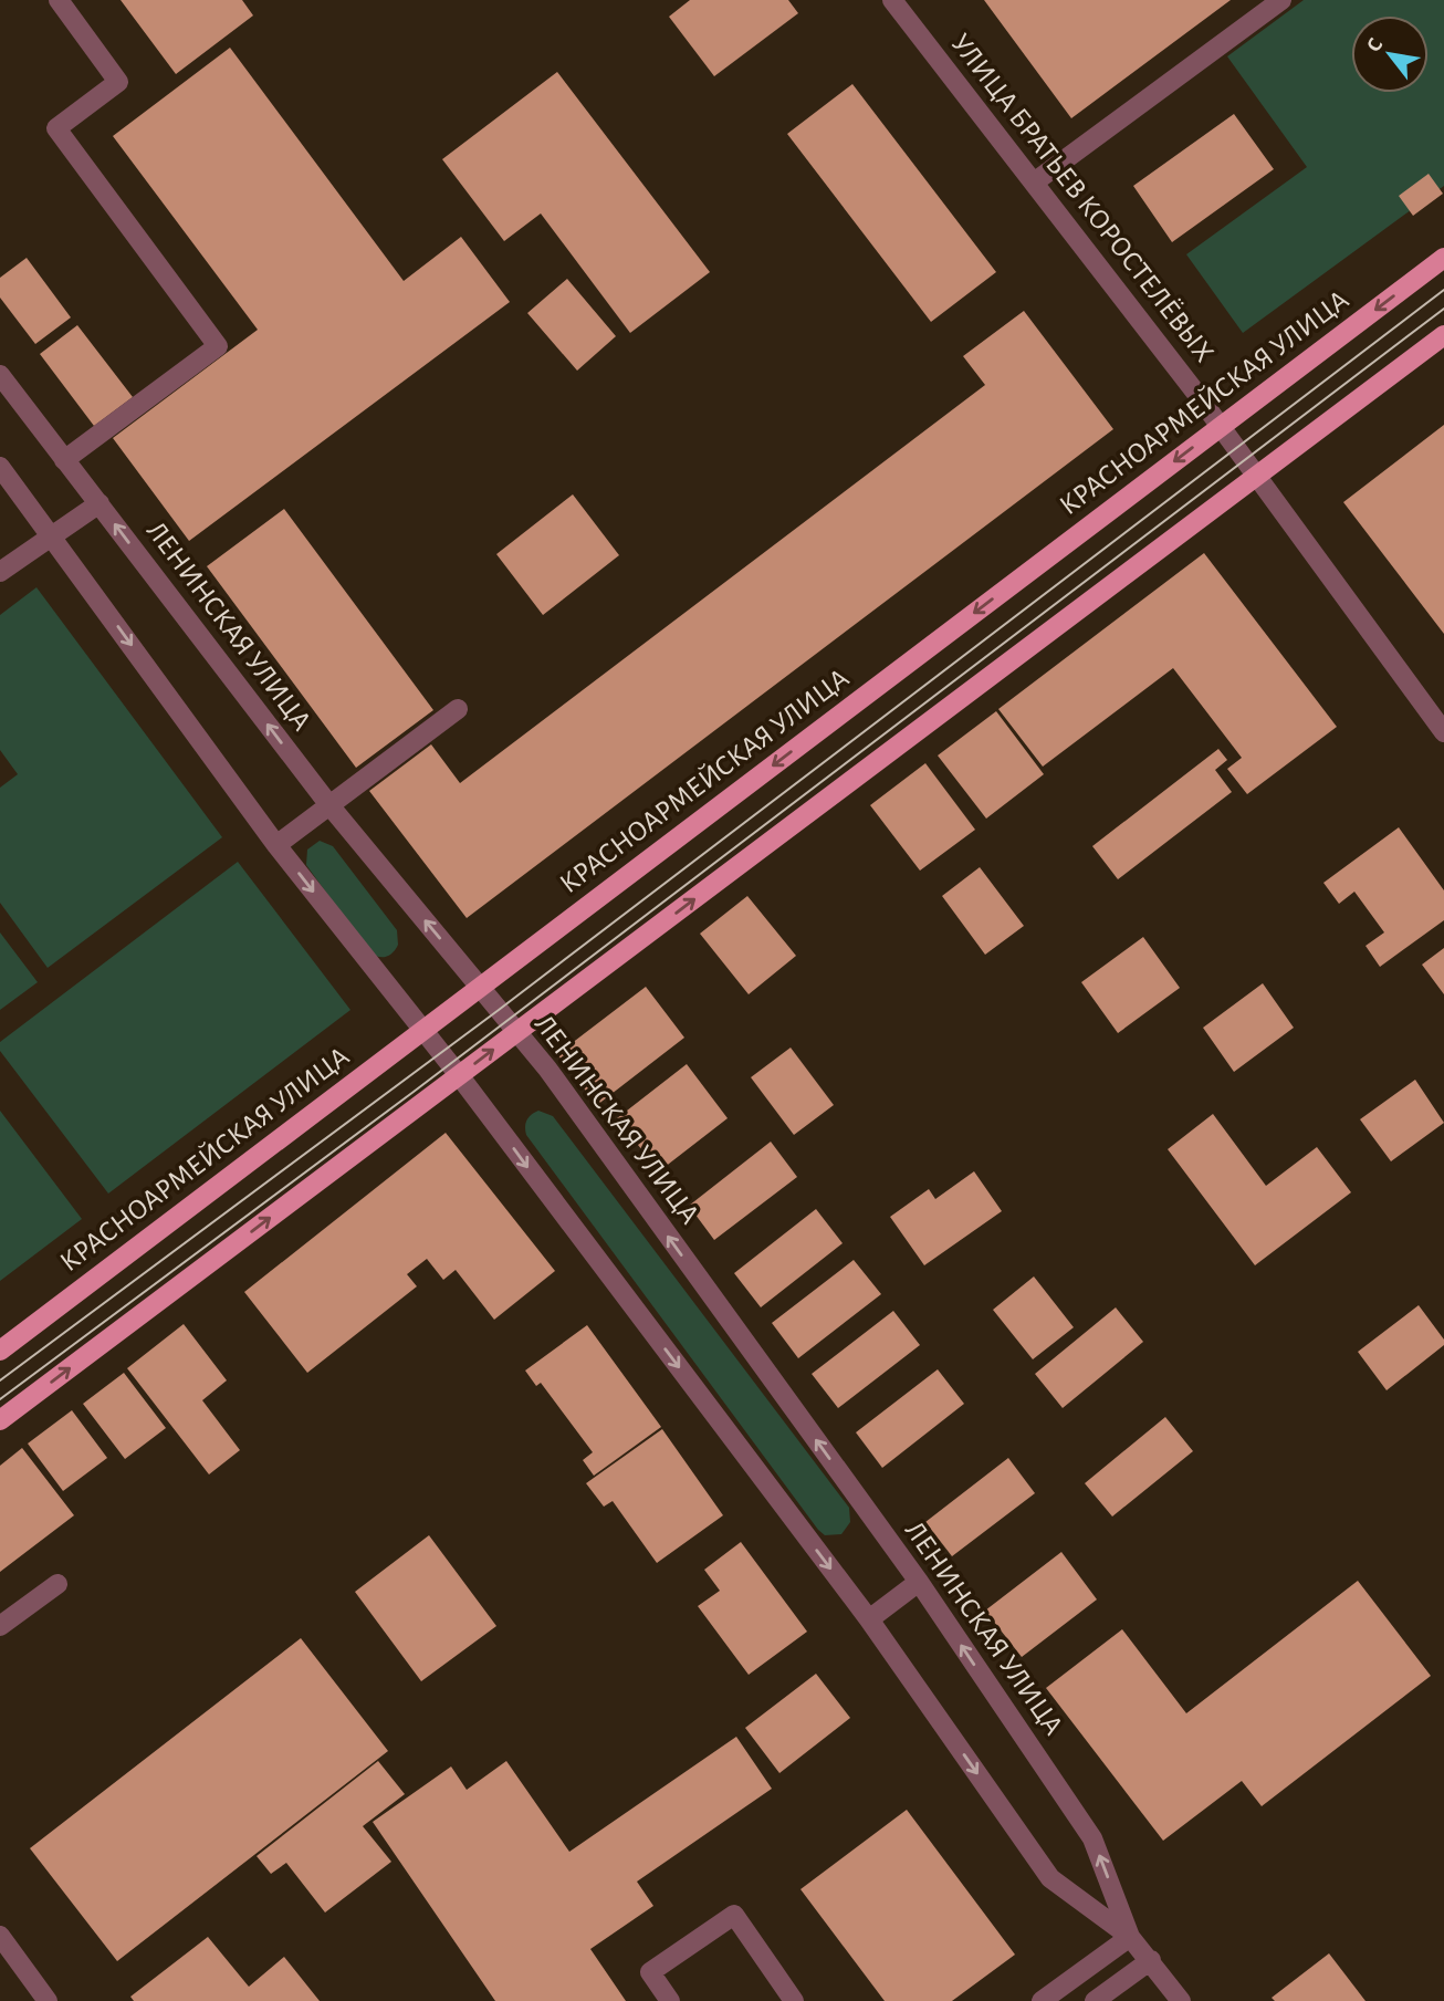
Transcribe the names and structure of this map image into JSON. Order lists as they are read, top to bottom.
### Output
{
  "streets": {
    "main road": ["КРАСНОАРМЕЙСКАЯ УЛИЦА"],
    "street": ["УЛИЦА БРАТЬЕВ КОРОСТЕЛЁВЫХ", "ЛЕНИНСКАЯ УЛИЦА"]
  },
  "crossings": [
    ["УЛИЦА БРАТЬЕВ КОРОСТЕЛЁВЫХ", "КРАСНОАРМЕЙСКАЯ УЛИЦА"],
    ["КРАСНОАРМЕЙСКАЯ УЛИЦА", "ЛЕНИНСКАЯ УЛИЦА"]
  ],
  "north": "top left"
}
